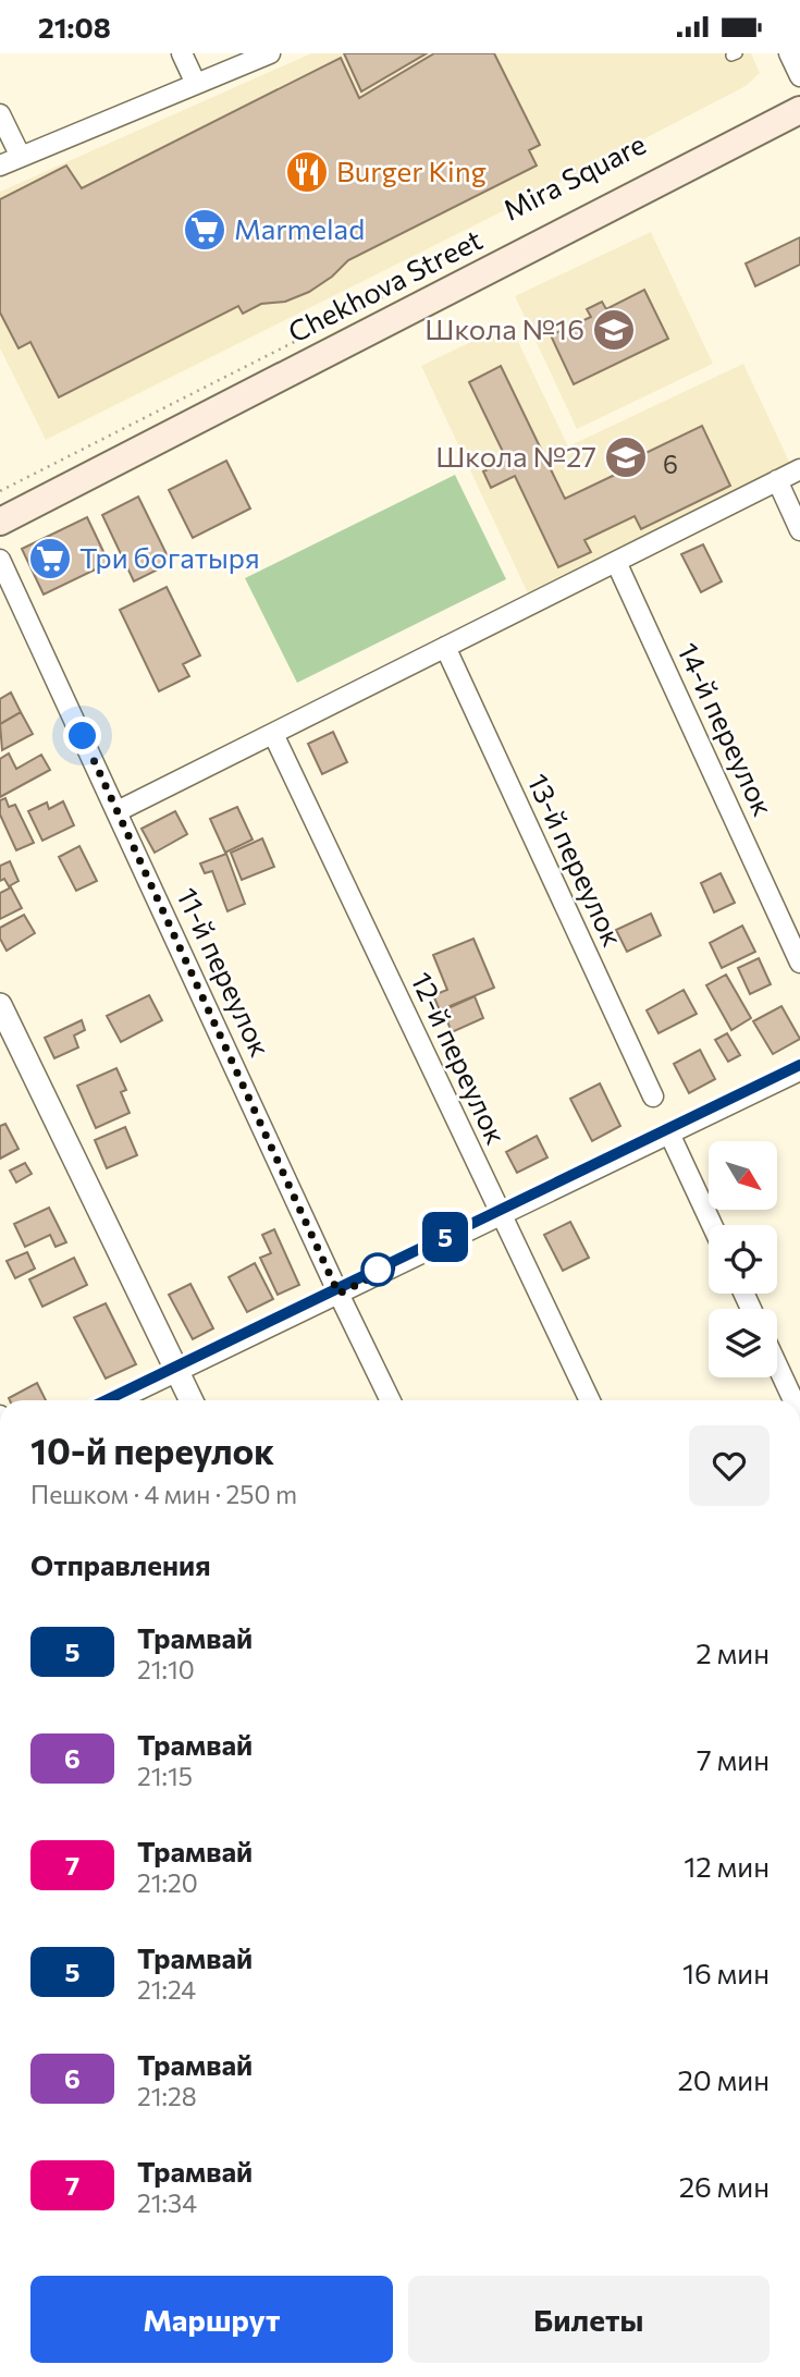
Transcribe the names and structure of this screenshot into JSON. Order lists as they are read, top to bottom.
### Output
{
  "streets": {
    "main road": ["Chekhova Street"],
    "street": [
      "14-й переулок",
      "13-й переулок",
      "11-й переулок",
      "12-й переулок"
    ]
  },
  "places": {
    "restaurant": ["Burger King"],
    "supermarket": ["Marmelad", "Три богатыря"],
    "school or university": ["Школа №16", "Школа №27"]
  },
  "lines": ["tram line 5"],
  "house_numbers": ["6"],
  "north": "bottom right",
  "page": {
    "status": "21:08",
    "on_map": "5",
    "heading": [
      ["10-й переулок", "Пешком · 4 мин · 250 m"],
      "Отправления"
    ],
    "list": [
      {
        "mark": "5",
        "name": "Трамвай",
        "note": "21:10",
        "value": "2 мин"
      },
      {
        "mark": "6",
        "name": "Трамвай",
        "note": "21:15",
        "value": "7 мин"
      },
      {
        "mark": "7",
        "name": "Трамвай",
        "note": "21:20",
        "value": "12 мин"
      },
      {
        "mark": "5",
        "name": "Трамвай",
        "note": "21:24",
        "value": "16 мин"
      },
      {
        "mark": "6",
        "name": "Трамвай",
        "note": "21:28",
        "value": "20 мин"
      },
      {
        "mark": "7",
        "name": "Трамвай",
        "note": "21:34",
        "value": "26 мин"
      }
    ],
    "buttons": ["Маршрут", "Билеты"]
  }
}
